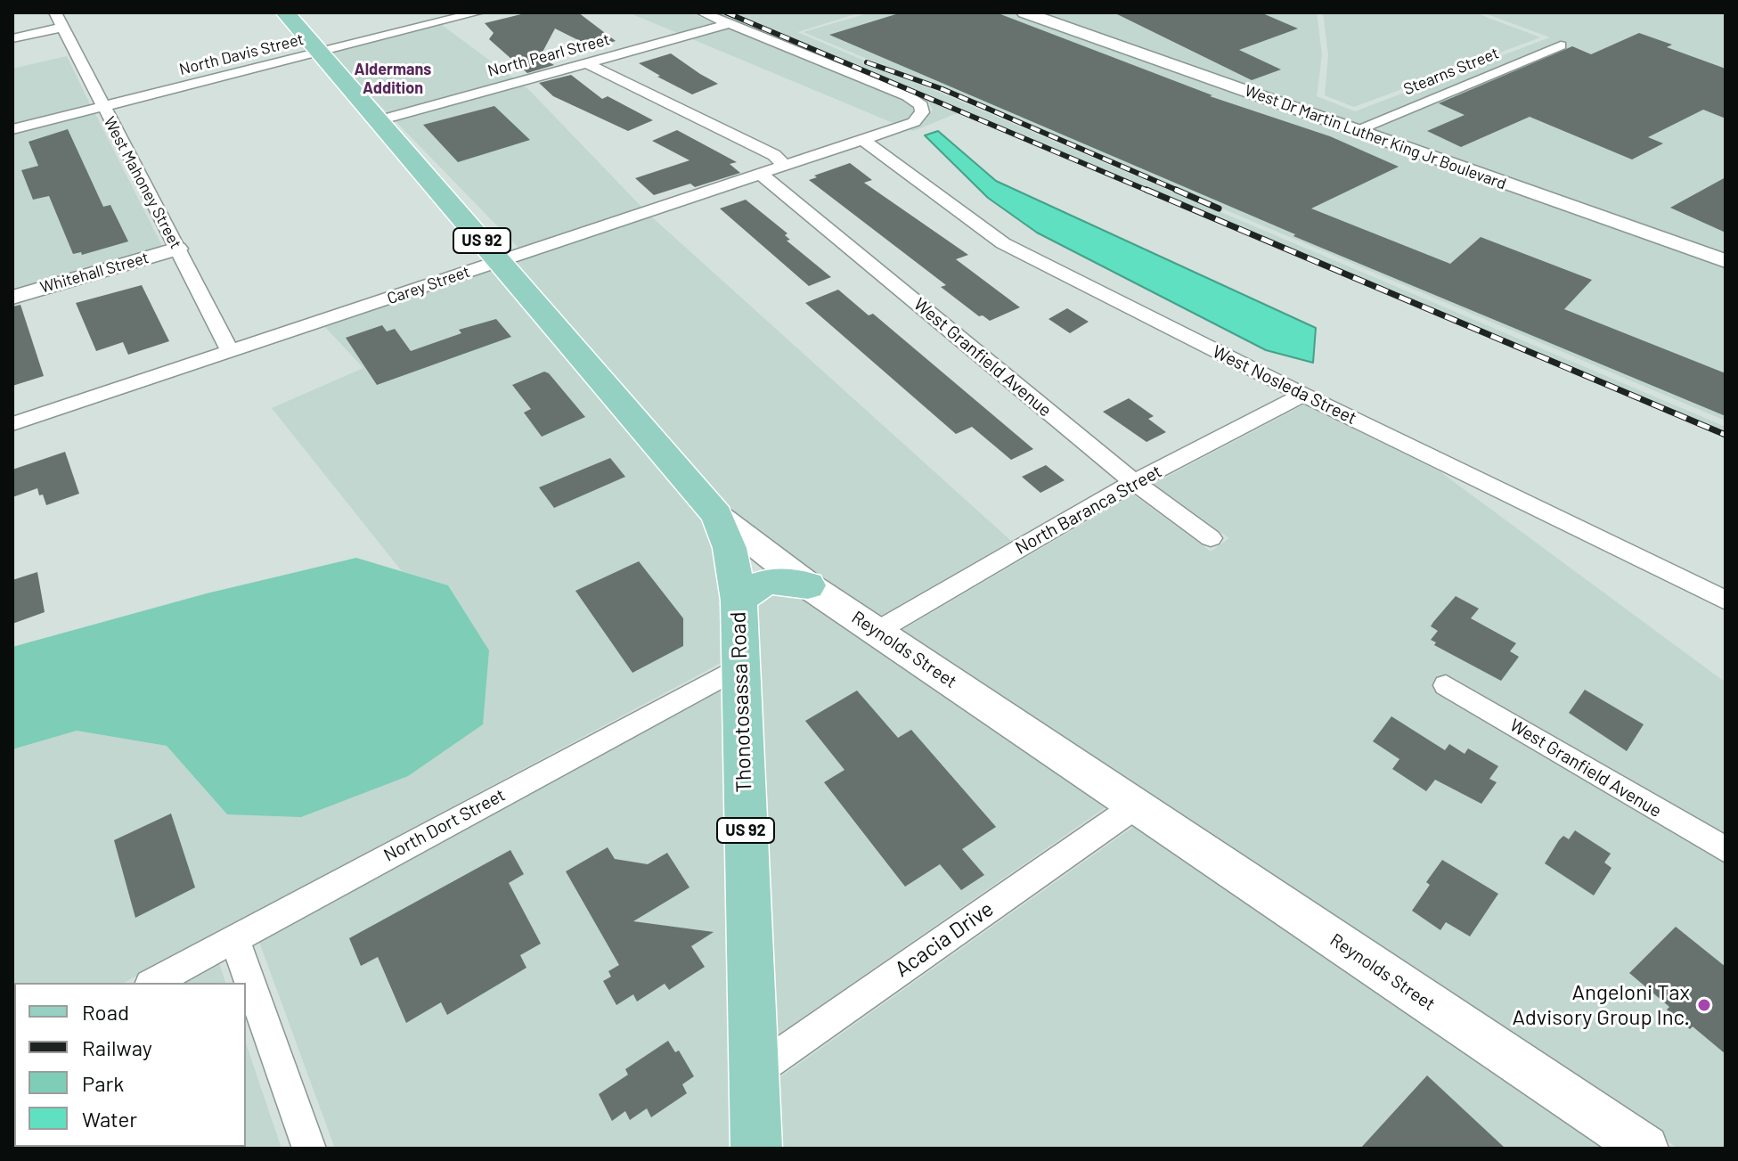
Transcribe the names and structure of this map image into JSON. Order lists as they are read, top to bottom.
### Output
{
  "streets": {
    "main road": ["US 92", "Reynolds Street", "Thonotosassa Road"],
    "street": [
      "North Davis Street",
      "North Pearl Street",
      "Stearns Street",
      "West Dr Martin Luther King Jr Boulevard",
      "West Mahoney Street",
      "Whitehall Street",
      "Carey Street",
      "West Granfield Avenue",
      "West Nosleda Street",
      "North Baranca Street",
      "North Dort Street",
      "Acacia Drive"
    ]
  },
  "crossings": [
    ["North Davis Street", "West Mahoney Street"],
    ["North Davis Street", "Reynolds Street"],
    ["North Pearl Street", "Carey Street"],
    ["North Pearl Street", "Reynolds Street"],
    ["Stearns Street", "West Dr Martin Luther King Jr Boulevard"],
    ["West Mahoney Street", "Whitehall Street"],
    ["West Mahoney Street", "Carey Street"],
    ["Carey Street", "West Granfield Avenue"],
    ["Carey Street", "West Nosleda Street"],
    ["Carey Street", "Reynolds Street"],
    ["West Granfield Avenue", "North Baranca Street"],
    ["West Nosleda Street", "North Baranca Street"],
    ["North Baranca Street", "Reynolds Street"],
    ["Reynolds Street", "Thonotosassa Road"],
    ["Reynolds Street", "Acacia Drive"],
    ["Thonotosassa Road", "North Dort Street"],
    ["Thonotosassa Road", "Acacia Drive"]
  ],
  "districts": ["Aldermans Addition"],
  "places": ["Angeloni Tax Advisory Group Inc."],
  "legend": [
    "Road",
    "Railway",
    "Park",
    "Water"
  ]
}
